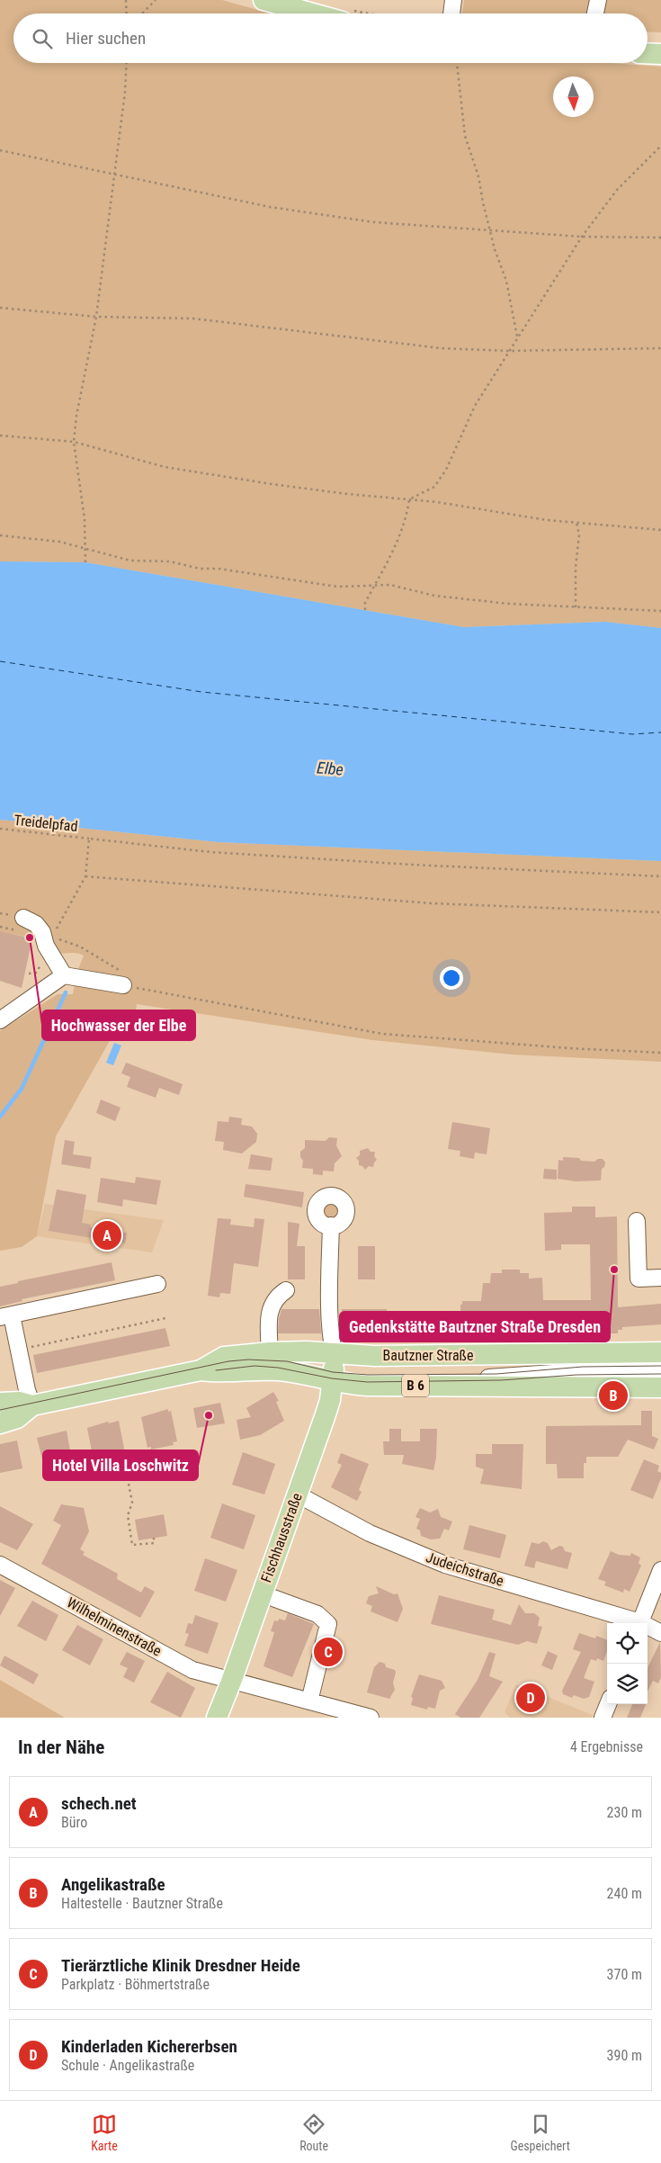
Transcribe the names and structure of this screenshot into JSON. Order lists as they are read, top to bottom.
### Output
{
  "streets": {
    "main road": ["Bautzner Straße", "B 6", "Fischhausstraße"],
    "street": ["Judeichstraße", "Wilhelminenstraße"],
    "path": ["Treidelpfad"]
  },
  "crossings": [
    ["Bautzner Straße", "Fischhausstraße"],
    ["Fischhausstraße", "Judeichstraße"],
    ["Fischhausstraße", "Wilhelminenstraße"]
  ],
  "water": ["Elbe"],
  "places": ["Hochwasser der Elbe", "Gedenkstätte Bautzner Straße Dresden", "Hotel Villa Loschwitz"],
  "north": "bottom",
  "page": {
    "search": "Hier suchen",
    "pins": [
      "A",
      "B",
      "C",
      "D"
    ],
    "heading": ["In der Nähe", "4 Ergebnisse"],
    "list": [
      {
        "mark": "A",
        "name": "schech.net",
        "note": "Büro",
        "value": "230 m"
      },
      {
        "mark": "B",
        "name": "Angelikastraße",
        "note": "Haltestelle · Bautzner Straße",
        "value": "240 m"
      },
      {
        "mark": "C",
        "name": "Tierärztliche Klinik Dresdner Heide",
        "note": "Parkplatz · Böhmertstraße",
        "value": "370 m"
      },
      {
        "mark": "D",
        "name": "Kinderladen Kichererbsen",
        "note": "Schule · Angelikastraße",
        "value": "390 m"
      }
    ],
    "nav": ["Karte", "Route", "Gespeichert"]
  }
}
